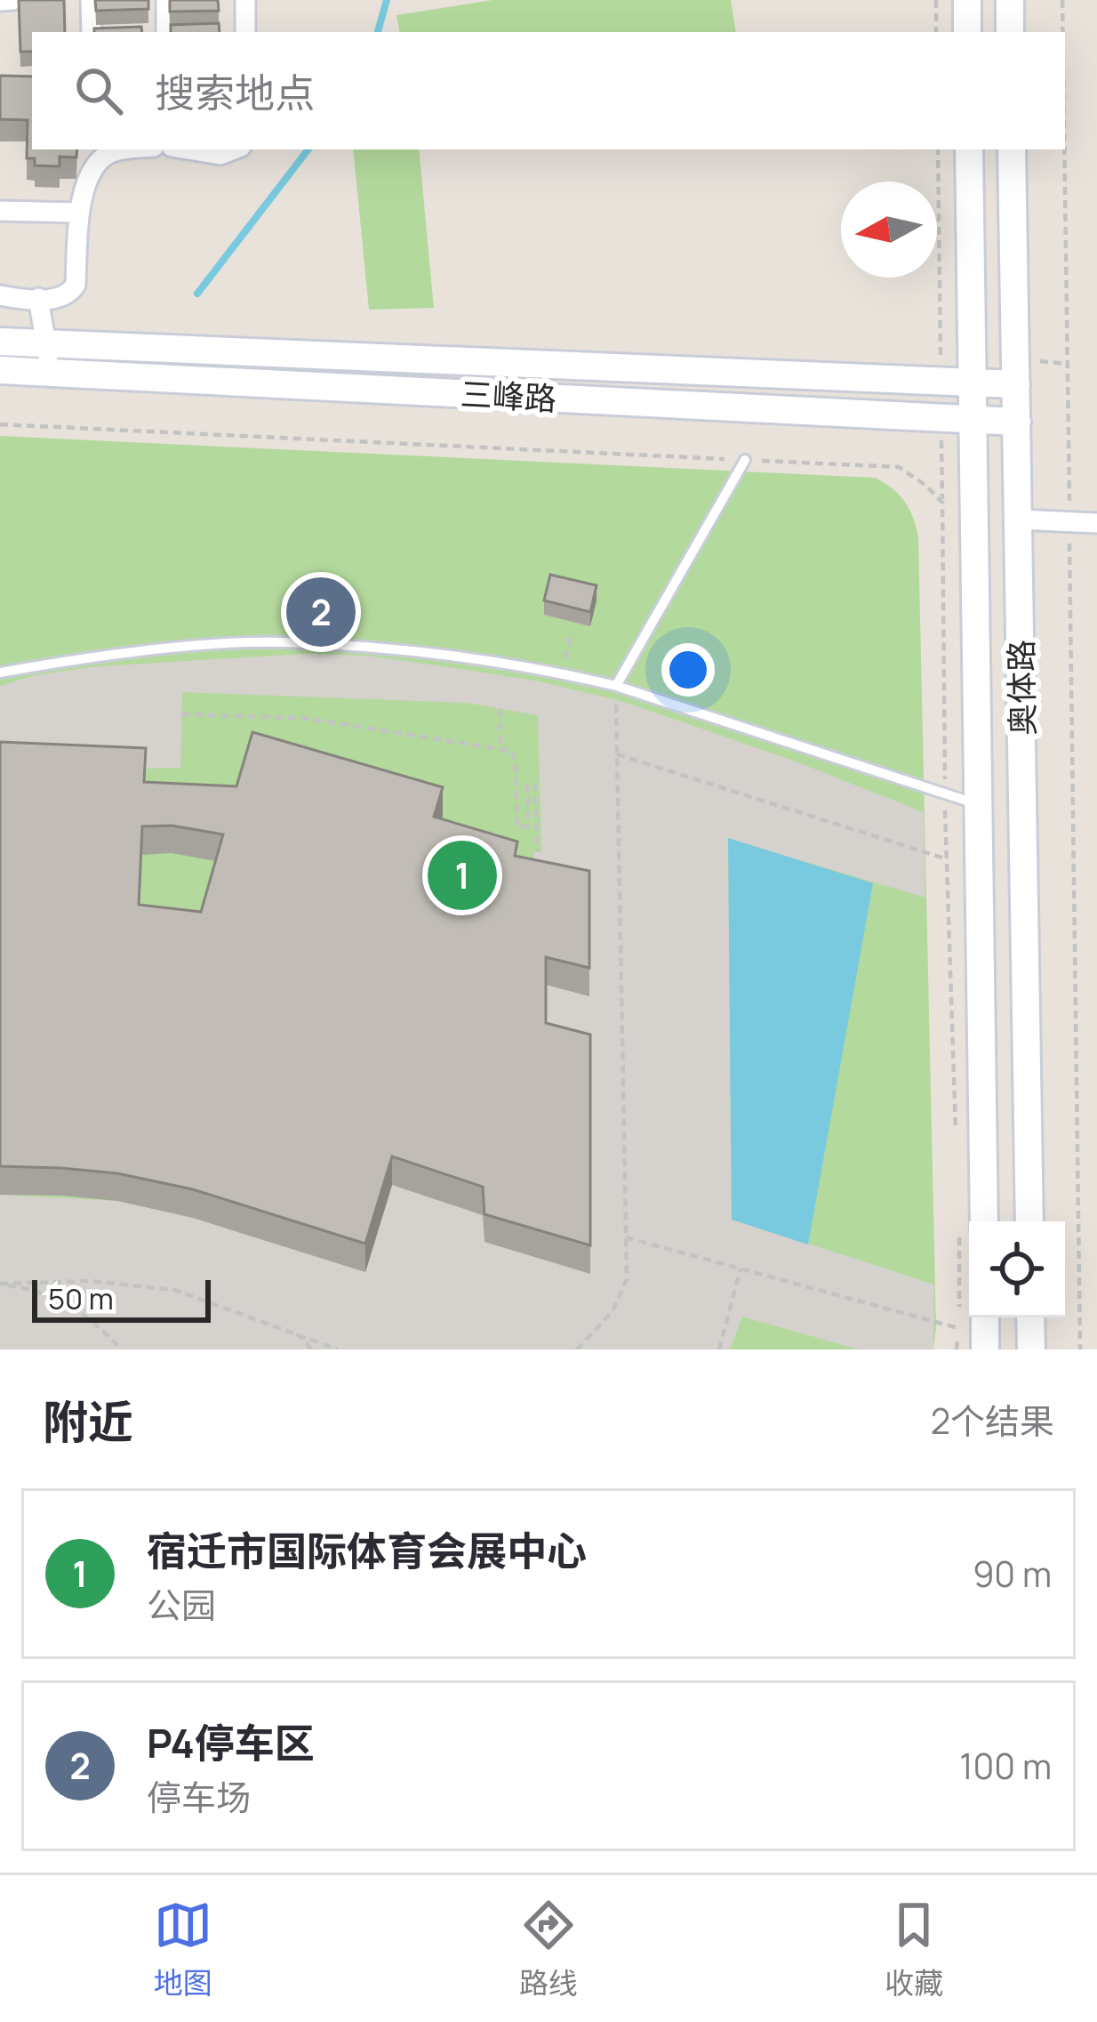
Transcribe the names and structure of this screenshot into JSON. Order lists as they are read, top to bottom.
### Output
{
  "streets": {
    "main road": ["三峰路", "奥体路"]
  },
  "crossings": [
    ["三峰路", "奥体路"]
  ],
  "scale_bar": "50 m",
  "north": "left",
  "page": {
    "search": "搜索地点",
    "pins": ["2", "1"],
    "scale": "50 m",
    "heading": ["附近", "2个结果"],
    "list": [
      {
        "mark": "1",
        "name": "宿迁市国际体育会展中心",
        "note": "公园",
        "value": "90 m"
      },
      {
        "mark": "2",
        "name": "P4停车区",
        "note": "停车场",
        "value": "100 m"
      }
    ],
    "nav": ["地图", "路线", "收藏"]
  }
}
